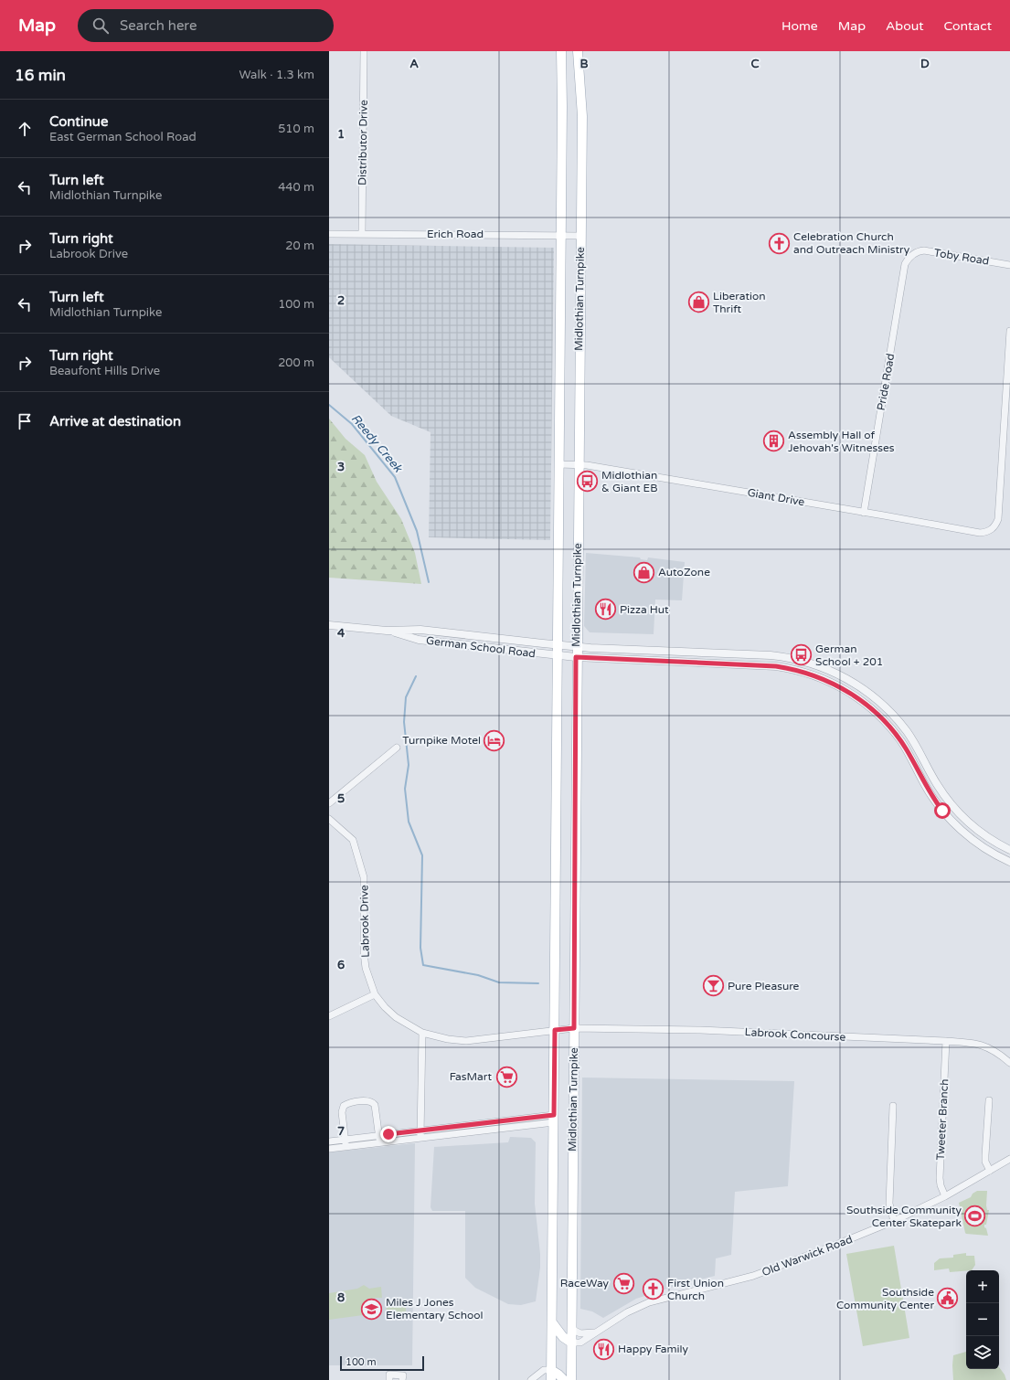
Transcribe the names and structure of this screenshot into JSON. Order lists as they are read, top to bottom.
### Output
{
  "streets": {
    "main road": ["Midlothian Turnpike"],
    "street": [
      "Distributor Drive",
      "Erich Road",
      "Toby Road",
      "Pride Road",
      "Giant Drive",
      "German School Road",
      "Labrook Drive",
      "Labrook Concourse",
      "Tweeter Branch",
      "Old Warwick Road"
    ]
  },
  "crossings": [
    ["Distributor Drive", "Erich Road"],
    ["Erich Road", "Midlothian Turnpike"],
    ["Toby Road", "Pride Road"],
    ["Midlothian Turnpike", "Giant Drive"],
    ["Midlothian Turnpike", "German School Road"],
    ["Midlothian Turnpike", "Labrook Drive"],
    ["Midlothian Turnpike", "Labrook Concourse"],
    ["Midlothian Turnpike", "Old Warwick Road"],
    ["Pride Road", "Giant Drive"],
    ["Labrook Drive", "Labrook Concourse"],
    ["Labrook Concourse", "Tweeter Branch"],
    ["Tweeter Branch", "Old Warwick Road"]
  ],
  "water": ["Reedy Creek"],
  "places": {
    "church": ["Celebration Church and Outreach Ministry", "First Union Church"],
    "shop": ["Liberation Thrift", "AutoZone"],
    "building": ["Assembly Hall of Jehovah's Witnesses"],
    "bus stop": ["Midlothian & Giant EB", "German School + 201"],
    "restaurant": ["Pizza Hut", "Happy Family"],
    "hotel": ["Turnpike Motel"],
    "bar": ["Pure Pleasure"],
    "supermarket": ["FasMart", "RaceWay"],
    "sports": ["Southside Community Center Skatepark"],
    "public building": ["Southside Community Center"],
    "school or university": ["Miles J Jones Elementary School"]
  },
  "scale_bar": "100 m",
  "page": {
    "header": "Map",
    "search": "Search here",
    "nav": [
      "Home",
      "Map",
      "About",
      "Contact"
    ],
    "heading": ["16 min", "Walk · 1.3 km"],
    "list": [
      ["Continue", "East German School Road", "510 m"],
      ["Turn left", "Midlothian Turnpike", "440 m"],
      ["Turn right", "Labrook Drive", "20 m"],
      ["Turn left", "Midlothian Turnpike", "100 m"],
      ["Turn right", "Beaufont Hills Drive", "200 m"],
      "Arrive at destination"
    ],
    "map_buttons": ["+", "−"],
    "scale": "100 m"
  },
  "grid": {
    "columns": [
      "A",
      "B",
      "C",
      "D"
    ],
    "rows": [
      "1",
      "2",
      "3",
      "4",
      "5",
      "6",
      "7",
      "8"
    ]
  }
}
